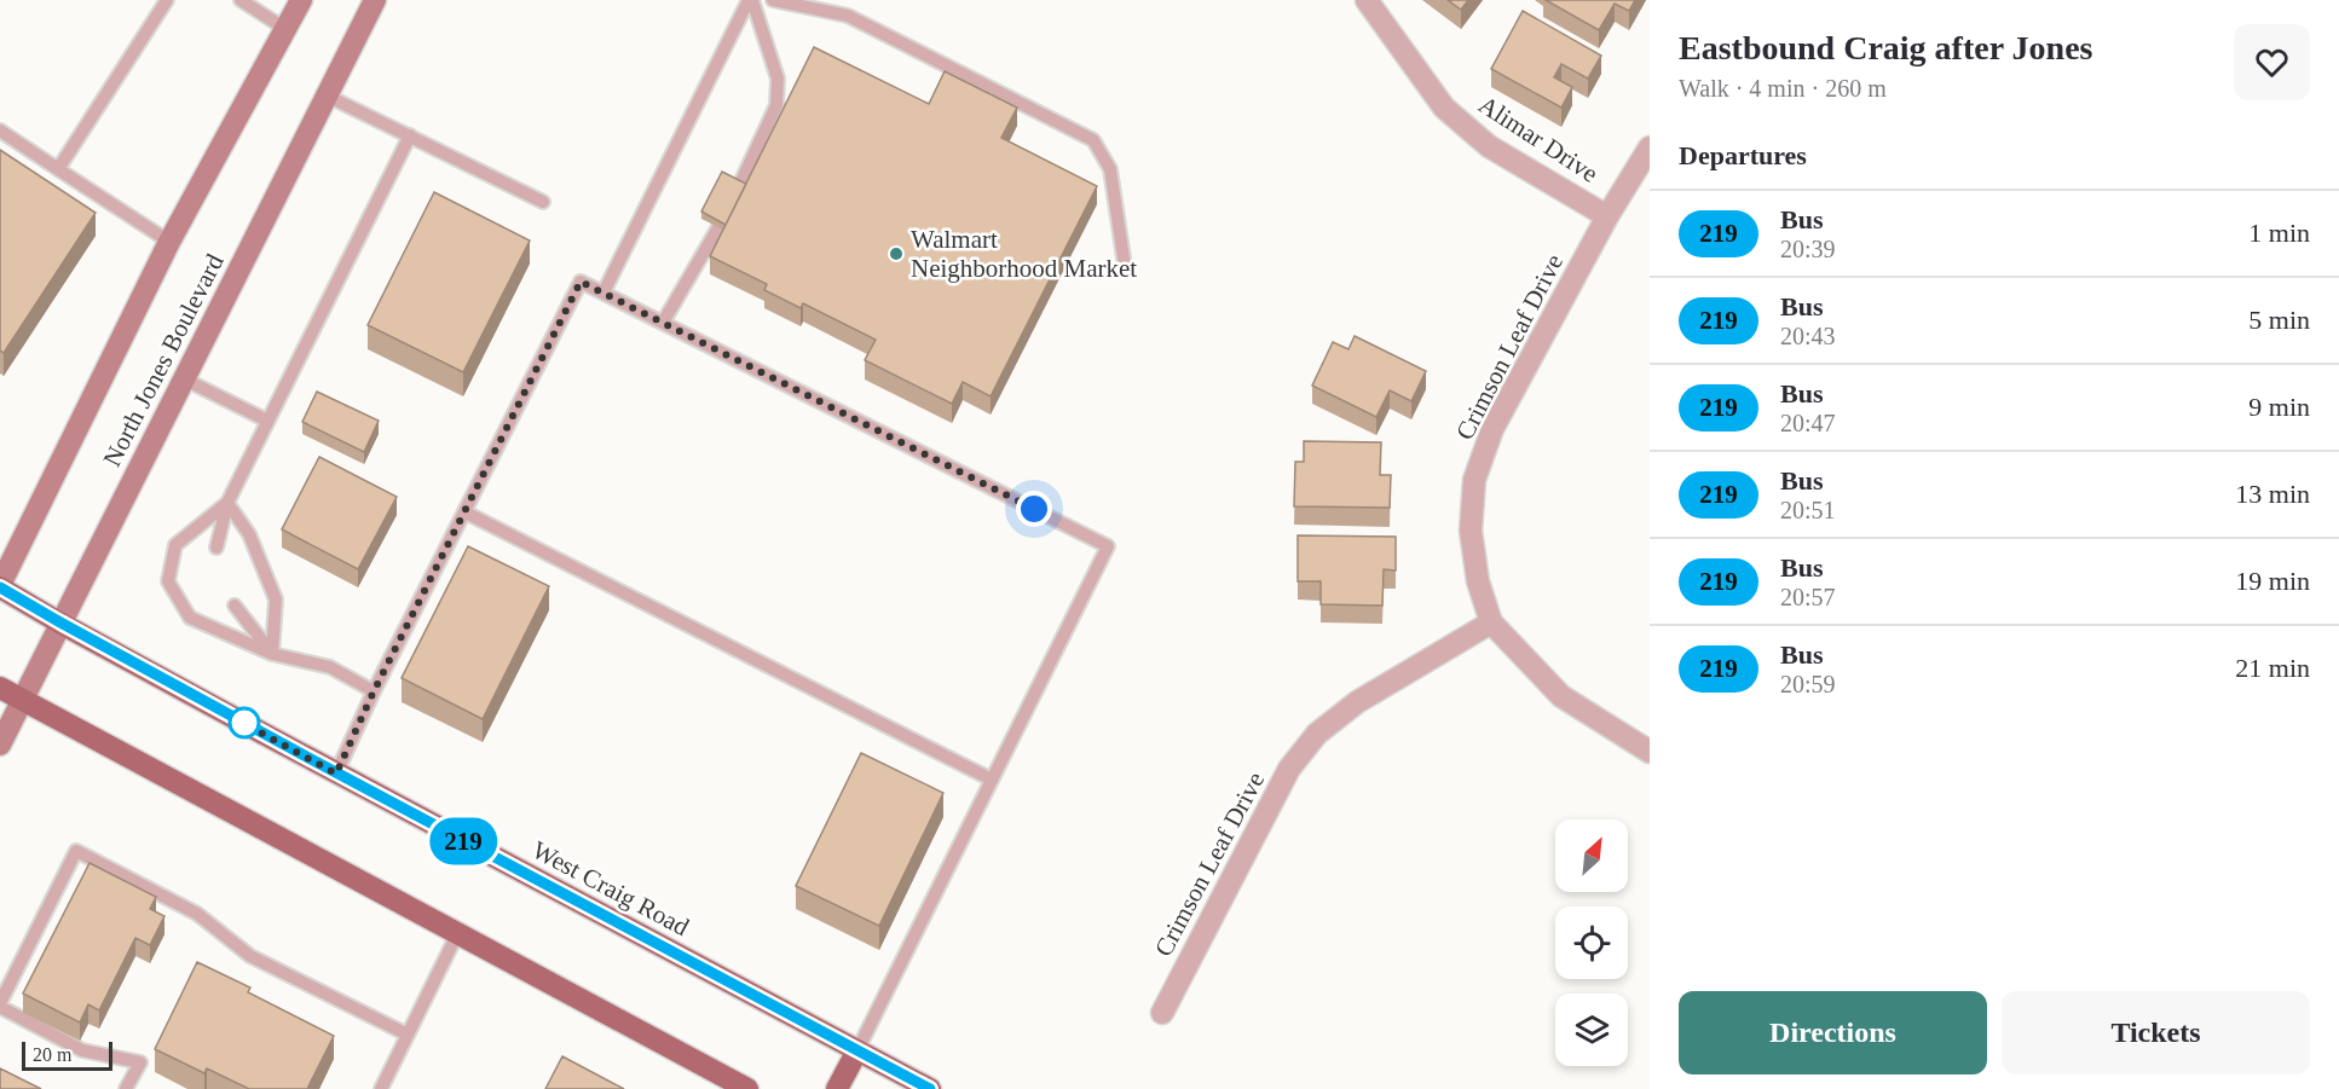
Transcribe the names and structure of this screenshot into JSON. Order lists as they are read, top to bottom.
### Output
{
  "streets": {
    "main road": ["North Jones Boulevard", "West Craig Road"],
    "street": ["Alimar Drive", "Crimson Leaf Drive"]
  },
  "crossings": [
    ["Alimar Drive", "Crimson Leaf Drive"],
    ["North Jones Boulevard", "West Craig Road"]
  ],
  "places": ["Walmart Neighborhood Market"],
  "lines": ["bus line 219"],
  "scale_bar": "20 m",
  "north": "top right",
  "page": {
    "on_map": "219",
    "heading": [
      ["Eastbound Craig after Jones", "Walk · 4 min · 260 m"],
      "Departures"
    ],
    "list": [
      {
        "mark": "219",
        "name": "Bus",
        "note": "20:39",
        "value": "1 min"
      },
      {
        "mark": "219",
        "name": "Bus",
        "note": "20:43",
        "value": "5 min"
      },
      {
        "mark": "219",
        "name": "Bus",
        "note": "20:47",
        "value": "9 min"
      },
      {
        "mark": "219",
        "name": "Bus",
        "note": "20:51",
        "value": "13 min"
      },
      {
        "mark": "219",
        "name": "Bus",
        "note": "20:57",
        "value": "19 min"
      },
      {
        "mark": "219",
        "name": "Bus",
        "note": "20:59",
        "value": "21 min"
      }
    ],
    "buttons": ["Directions", "Tickets"],
    "scale": "20 m"
  }
}
